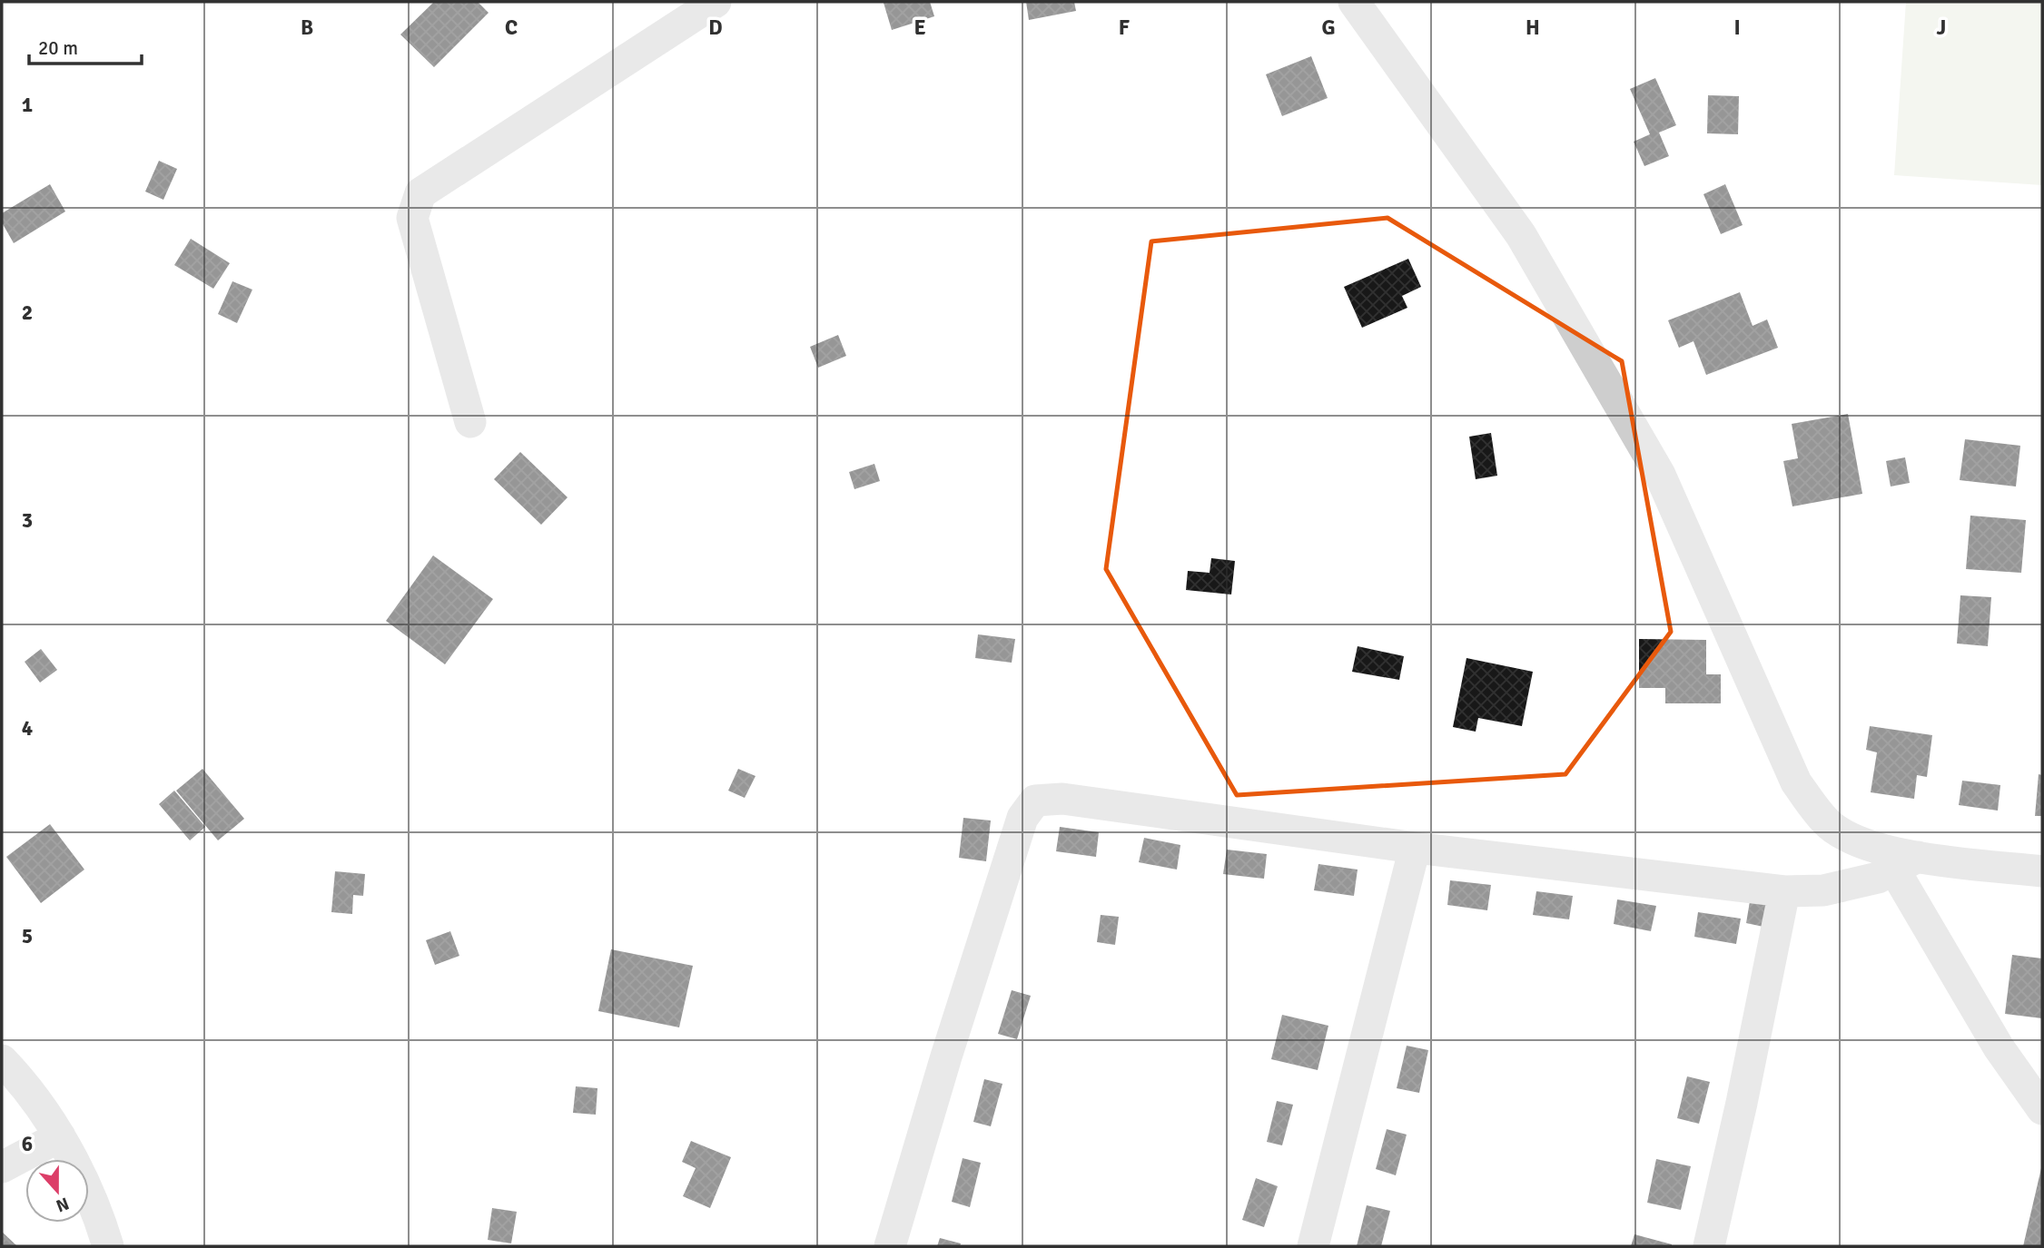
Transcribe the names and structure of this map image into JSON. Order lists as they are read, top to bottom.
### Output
{
  "scale_bar": "20 m",
  "north": "bottom",
  "grid": {
    "columns": [
      "B",
      "C",
      "D",
      "E",
      "F",
      "G",
      "H",
      "I",
      "J"
    ],
    "rows": [
      "1",
      "2",
      "3",
      "4",
      "5",
      "6"
    ]
  }
}
